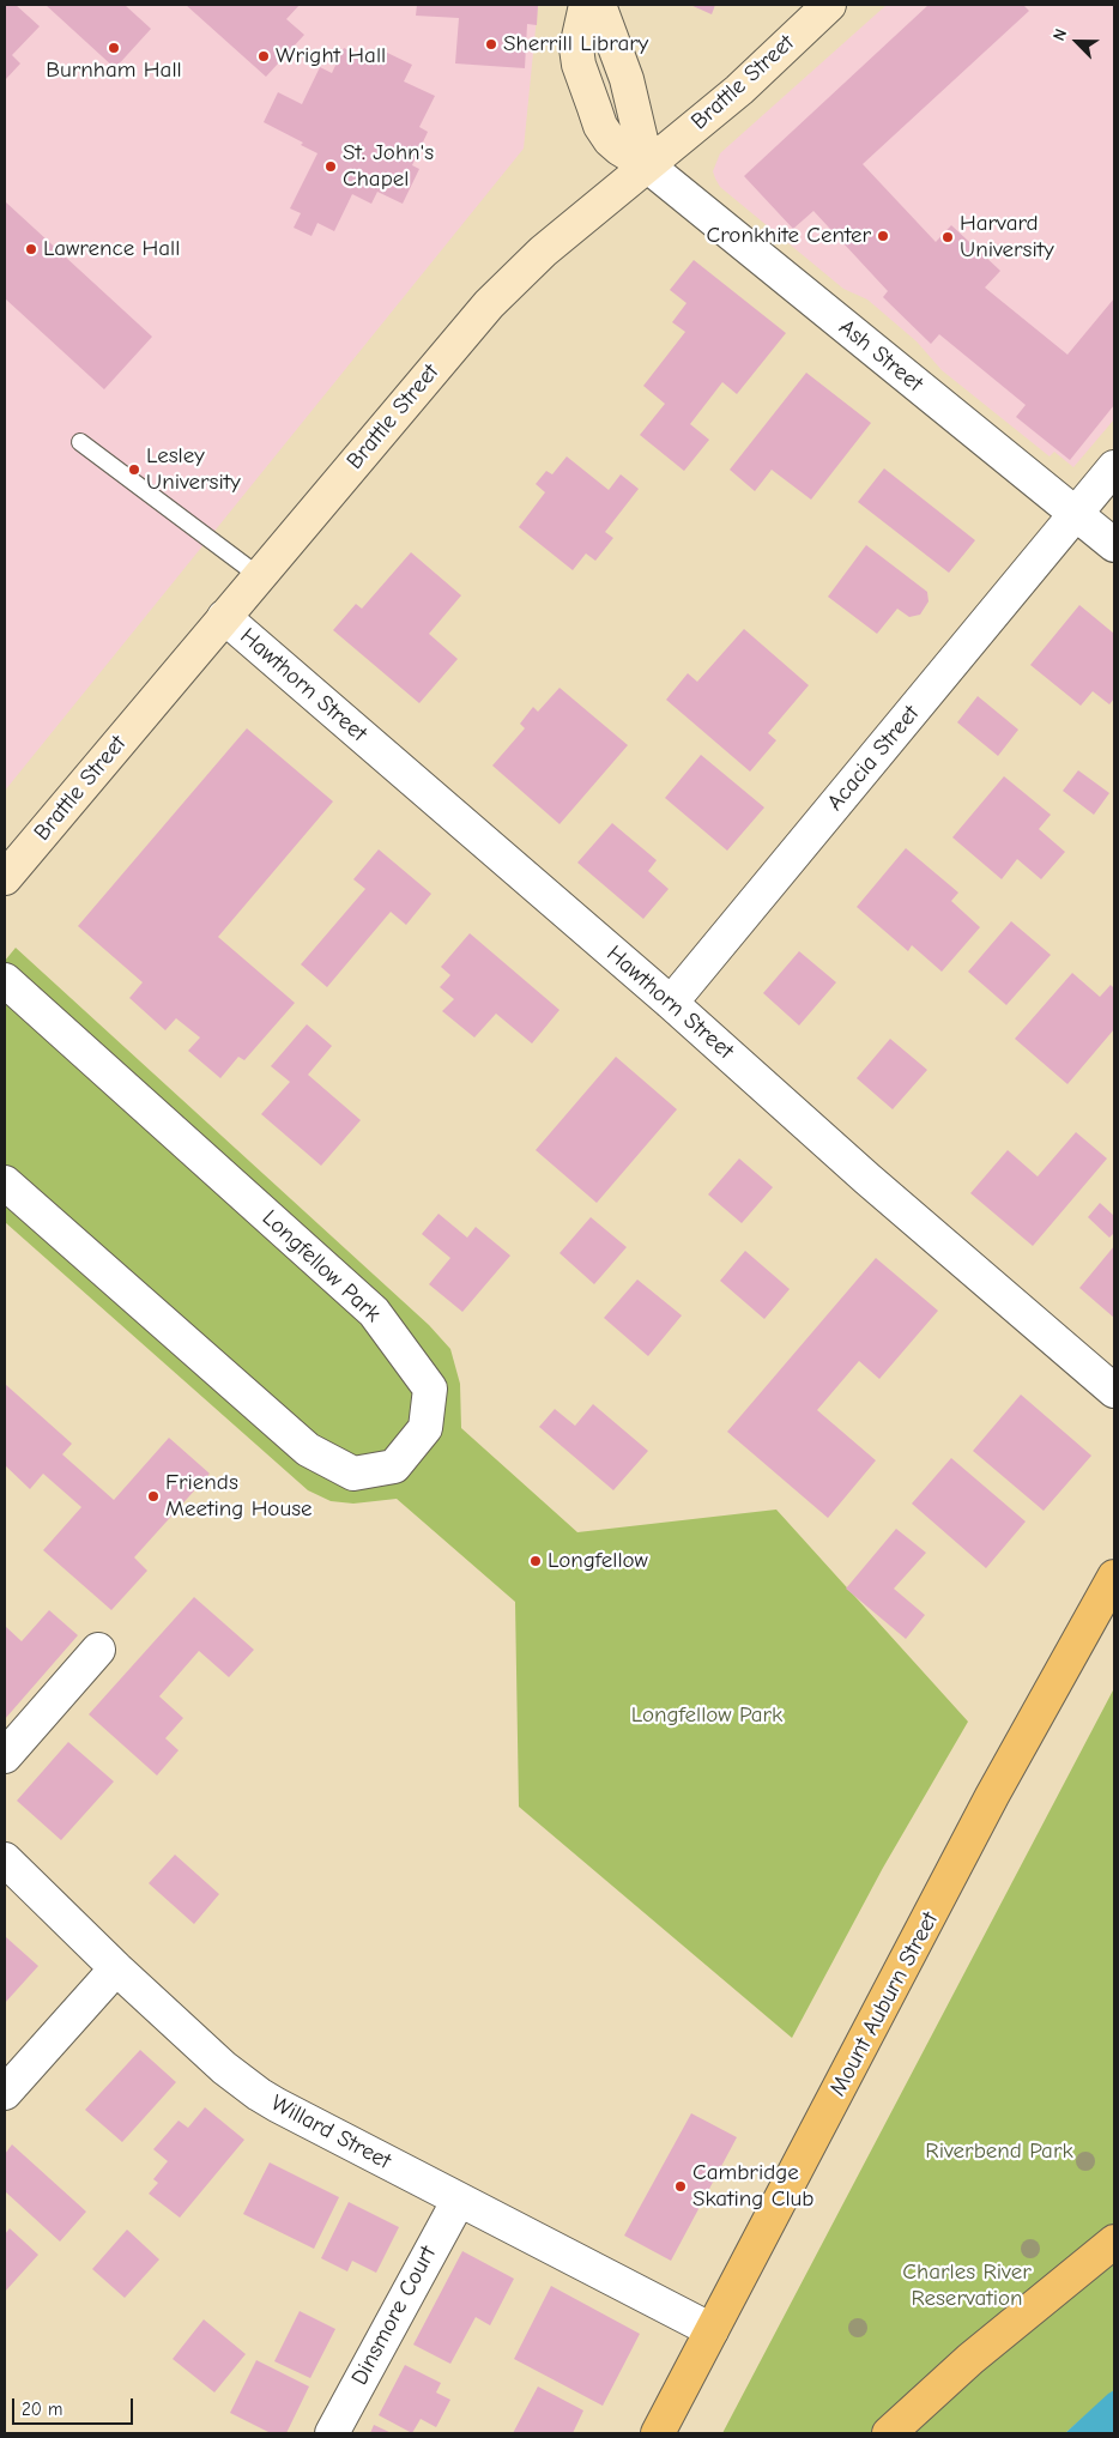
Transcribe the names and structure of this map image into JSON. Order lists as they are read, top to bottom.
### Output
{
  "streets": {
    "main road": ["Brattle Street", "Mount Auburn Street"],
    "street": [
      "Ash Street",
      "Hawthorn Street",
      "Acacia Street",
      "Longfellow Park",
      "Willard Street",
      "Dinsmore Court"
    ]
  },
  "crossings": [
    ["Brattle Street", "Ash Street"],
    ["Brattle Street", "Hawthorn Street"],
    ["Ash Street", "Acacia Street"],
    ["Hawthorn Street", "Acacia Street"],
    ["Mount Auburn Street", "Willard Street"],
    ["Willard Street", "Dinsmore Court"]
  ],
  "parks": ["Longfellow Park", "Riverbend Park", "Charles River Reservation"],
  "places": [
    "Sherrill Library",
    "Burnham Hall",
    "Wright Hall",
    "St. John's Chapel",
    "Cronkhite Center",
    "Harvard University",
    "Lawrence Hall",
    "Lesley University",
    "Friends Meeting House",
    "Longfellow",
    "Cambridge Skating Club"
  ],
  "scale_bar": "20 m",
  "north": "top left"
}
